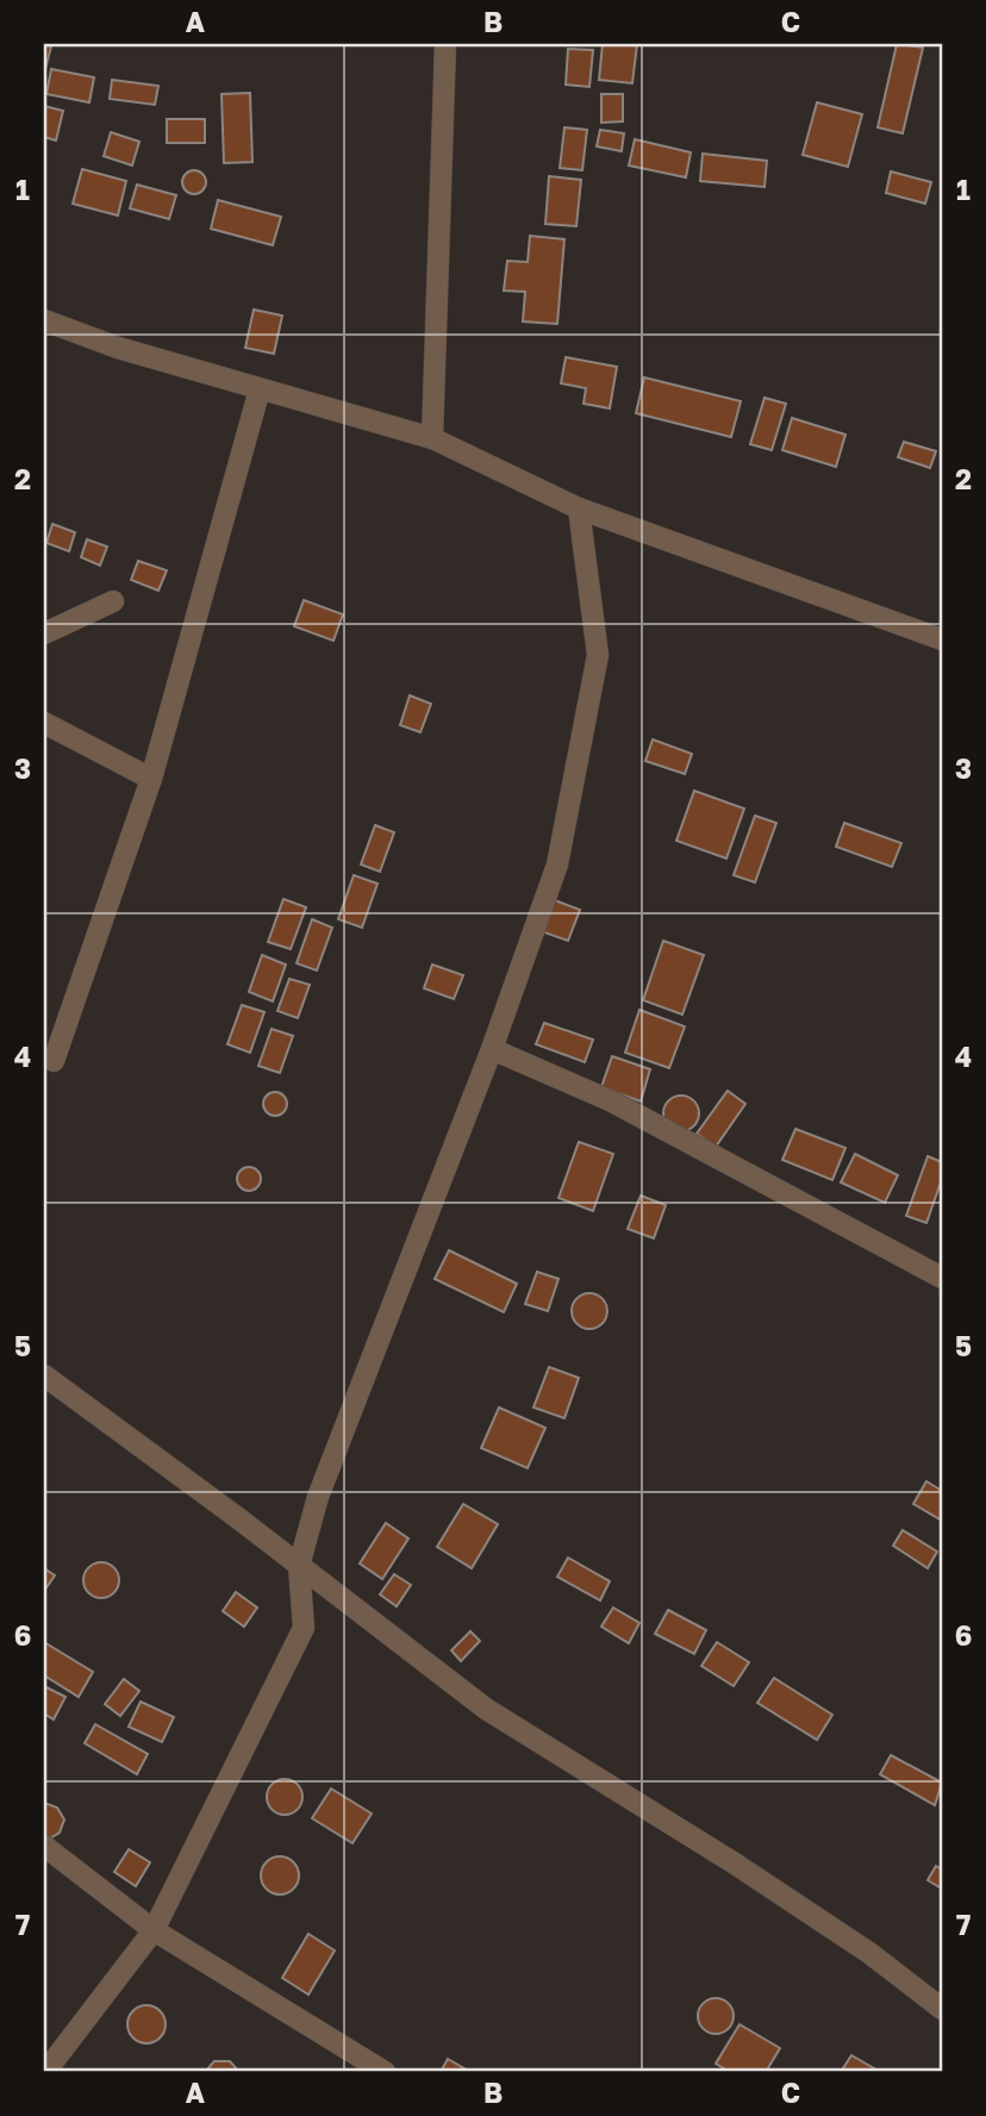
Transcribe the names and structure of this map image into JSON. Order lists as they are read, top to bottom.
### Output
{
  "grid": {
    "columns": ["A", "B", "C"],
    "rows": [
      "1",
      "2",
      "3",
      "4",
      "5",
      "6",
      "7"
    ]
  }
}
